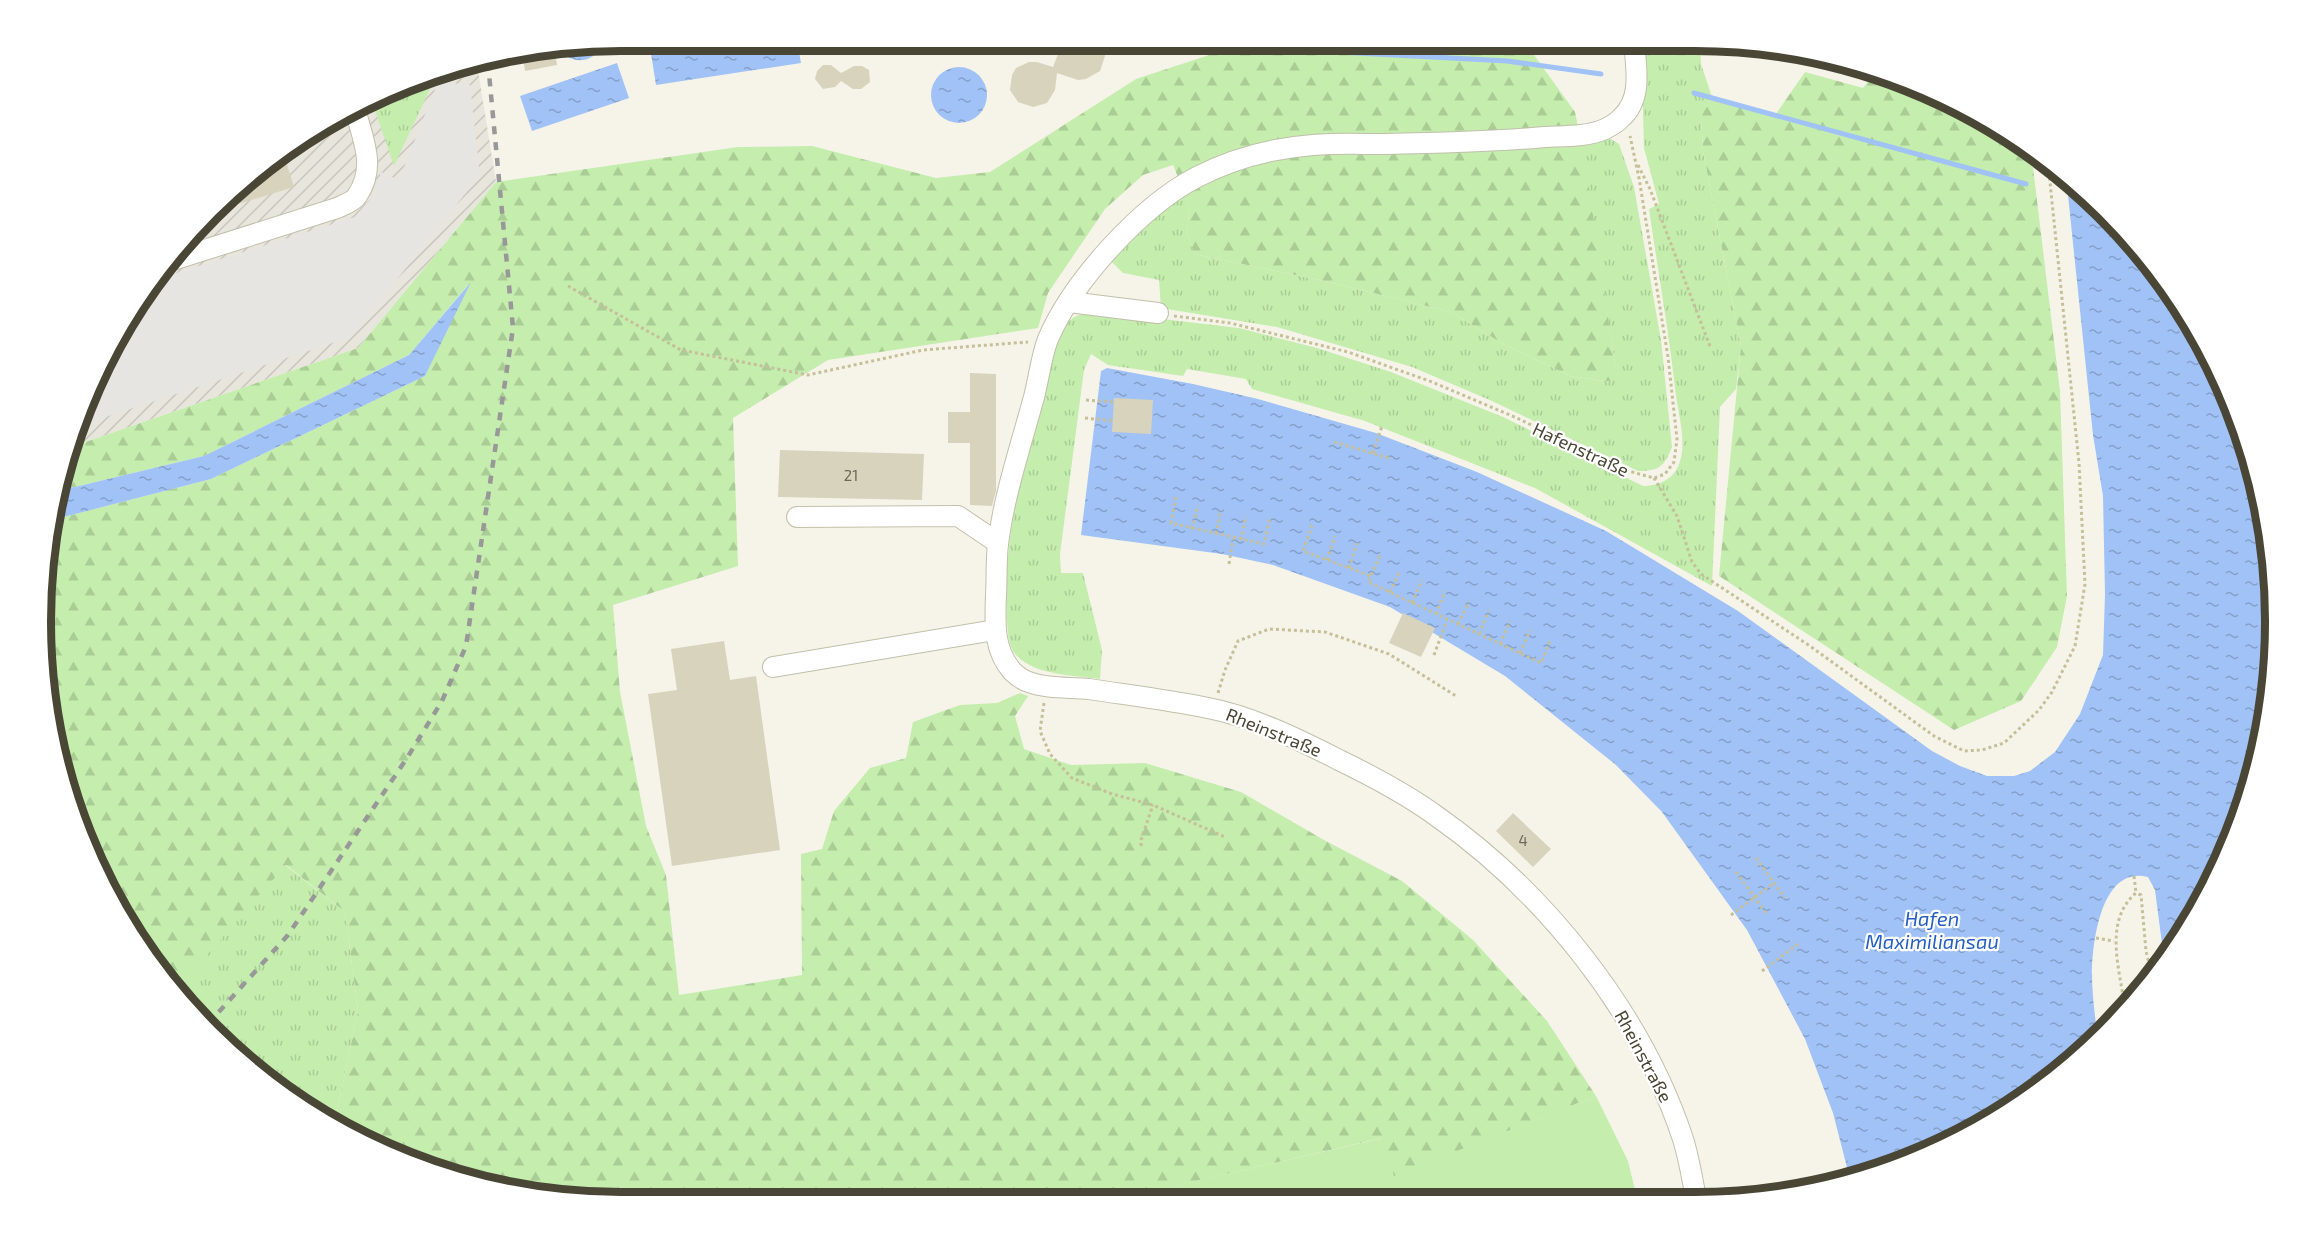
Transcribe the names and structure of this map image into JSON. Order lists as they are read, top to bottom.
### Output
{
  "streets": {
    "lane": ["Rheinstraße"],
    "path": ["Hafenstraße"]
  },
  "crossings": [
    ["Hafenstraße", "Rheinstraße"]
  ],
  "water": ["Hafen Maximiliansau"],
  "house_numbers": ["21", "4"]
}
